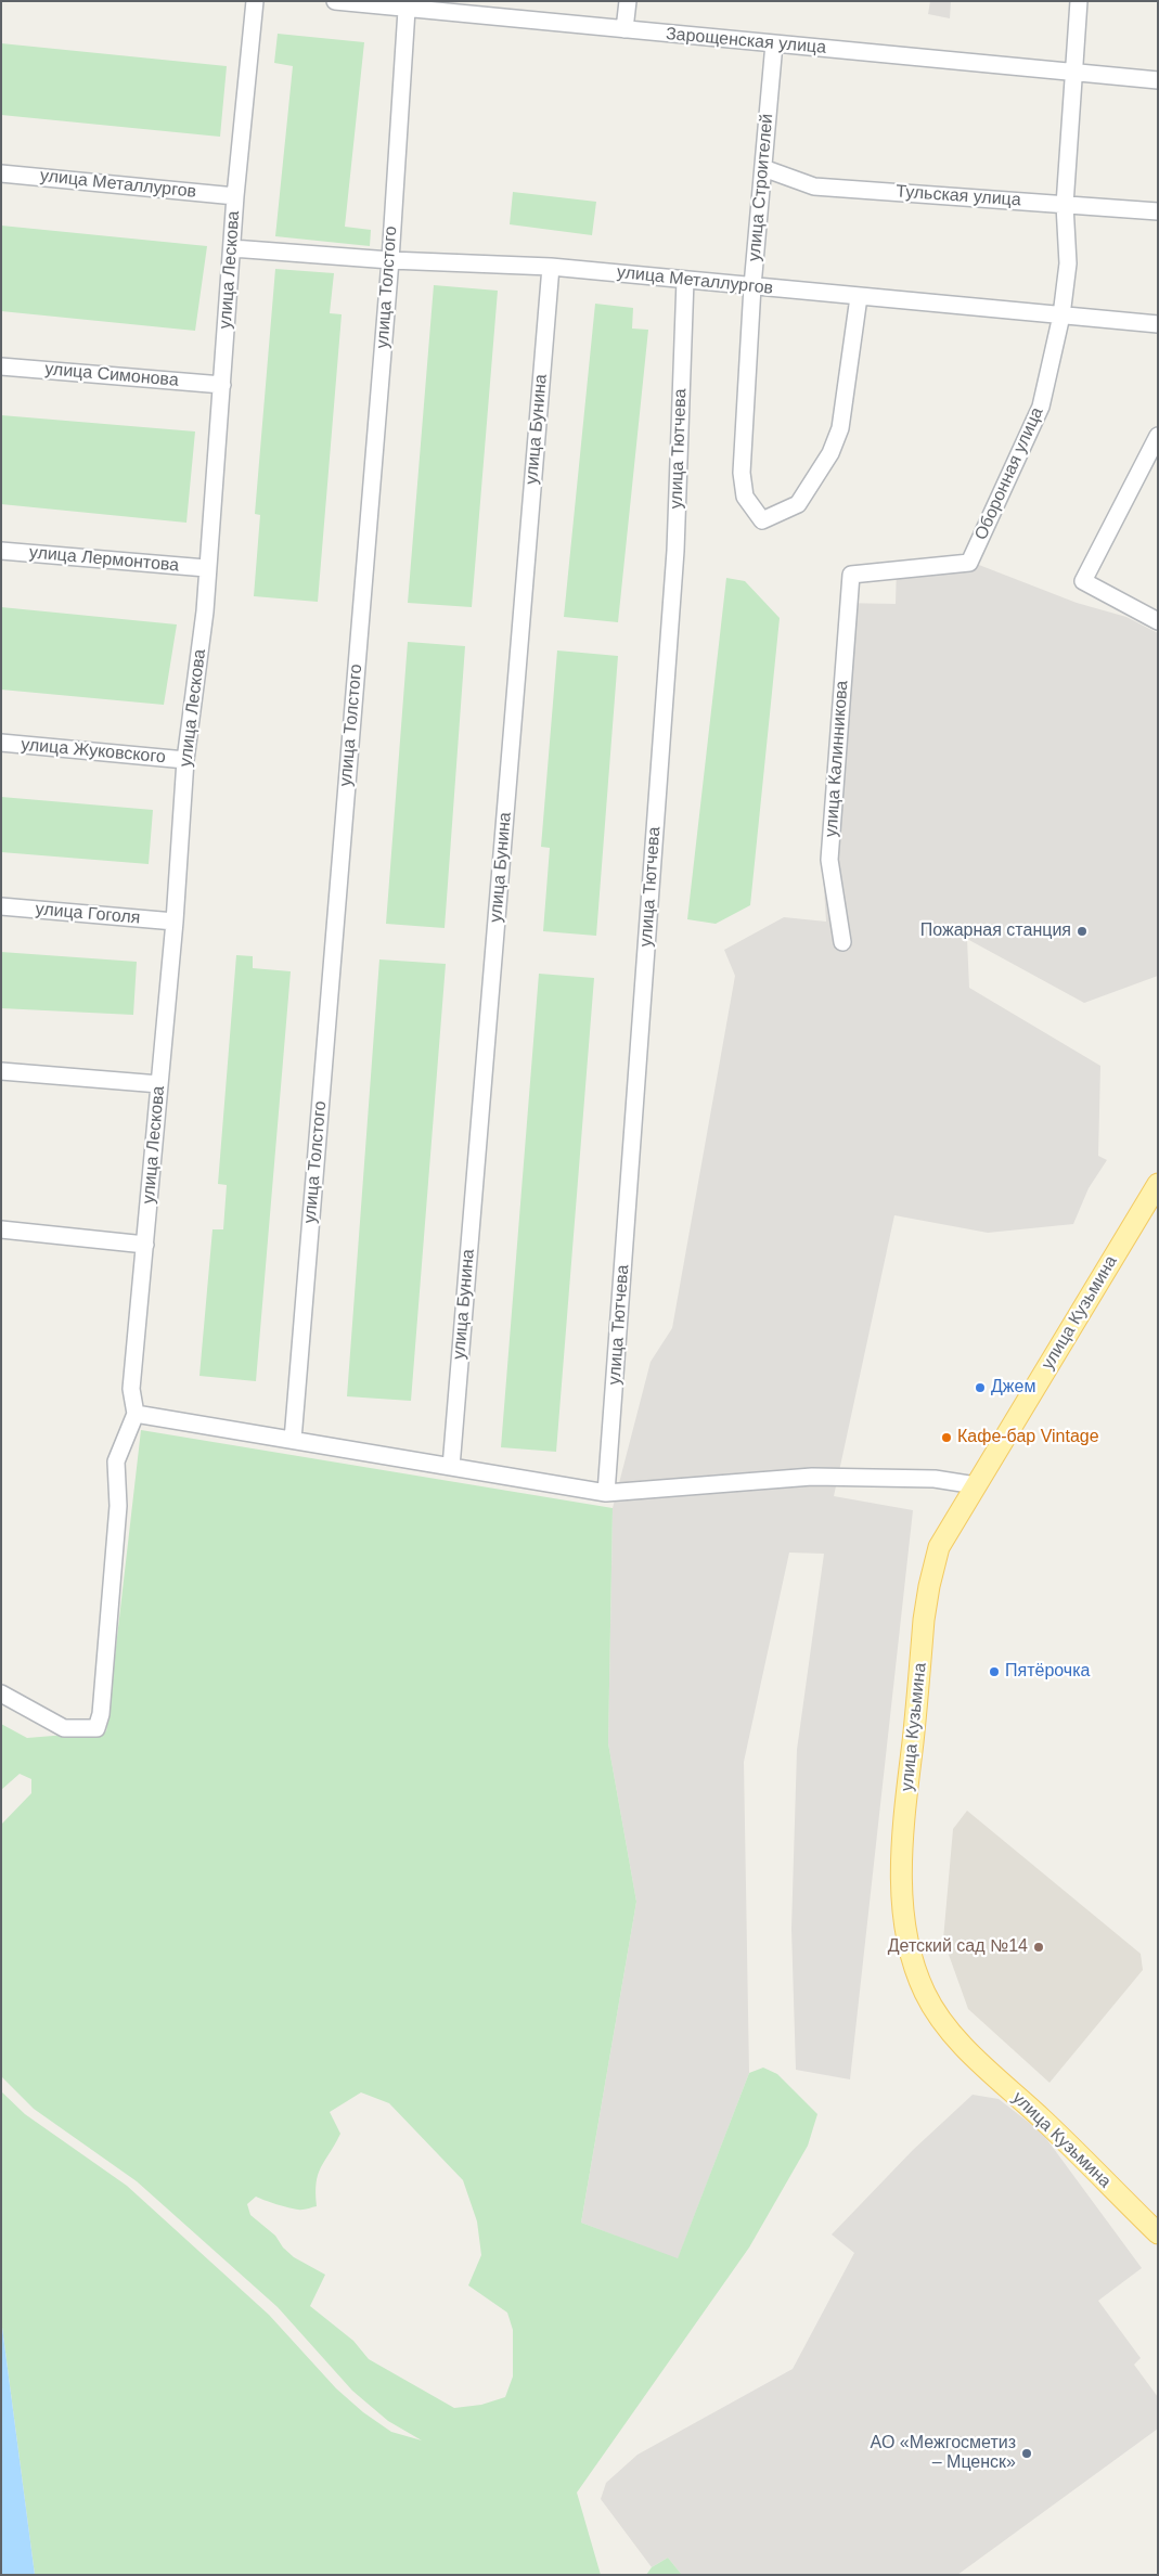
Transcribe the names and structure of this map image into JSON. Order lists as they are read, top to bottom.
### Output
{
  "streets": {
    "main road": ["улица Кузьмина"],
    "street": [
      "Зарощенская улица",
      "улица Металлургов",
      "улица Строителей",
      "Тульская улица",
      "улица Лескова",
      "улица Толстого",
      "улица Симонова",
      "улица Бунина",
      "улица Тютчева",
      "Оборонная улица",
      "улица Лермонтова",
      "улица Жуковского",
      "улица Калинникова",
      "улица Гоголя"
    ]
  },
  "crossings": [
    ["Зарощенская улица", "улица Строителей"],
    ["Зарощенская улица", "улица Толстого"],
    ["Зарощенская улица", "Оборонная улица"],
    ["улица Металлургов", "улица Строителей"],
    ["улица Металлургов", "улица Лескова"],
    ["улица Металлургов", "улица Толстого"],
    ["улица Металлургов", "улица Бунина"],
    ["улица Металлургов", "улица Тютчева"],
    ["улица Металлургов", "Оборонная улица"],
    ["улица Строителей", "Тульская улица"],
    ["Тульская улица", "Оборонная улица"],
    ["улица Лескова", "улица Симонова"],
    ["улица Лескова", "улица Лермонтова"],
    ["улица Лескова", "улица Жуковского"],
    ["улица Лескова", "улица Гоголя"],
    ["Оборонная улица", "улица Калинникова"]
  ],
  "places": [
    "Пожарная станция",
    "Джем",
    "Кафе-бар Vintage",
    "Пятёрочка",
    "Детский сад №14",
    "АО «Межгосметиз – Мценск»"
  ]
}
